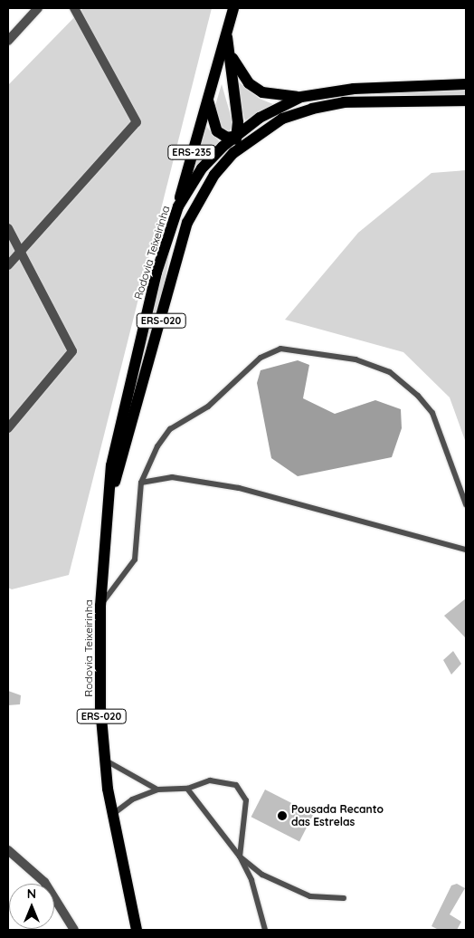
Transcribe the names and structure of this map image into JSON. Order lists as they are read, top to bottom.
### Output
{
  "streets": {
    "main road": ["ERS-235", "Rodovia Teixeirinha", "ERS-020"]
  },
  "crossings": [
    ["ERS-235", "Rodovia Teixeirinha"]
  ],
  "places": ["Pousada Recanto das Estrelas"],
  "north": "top"
}
